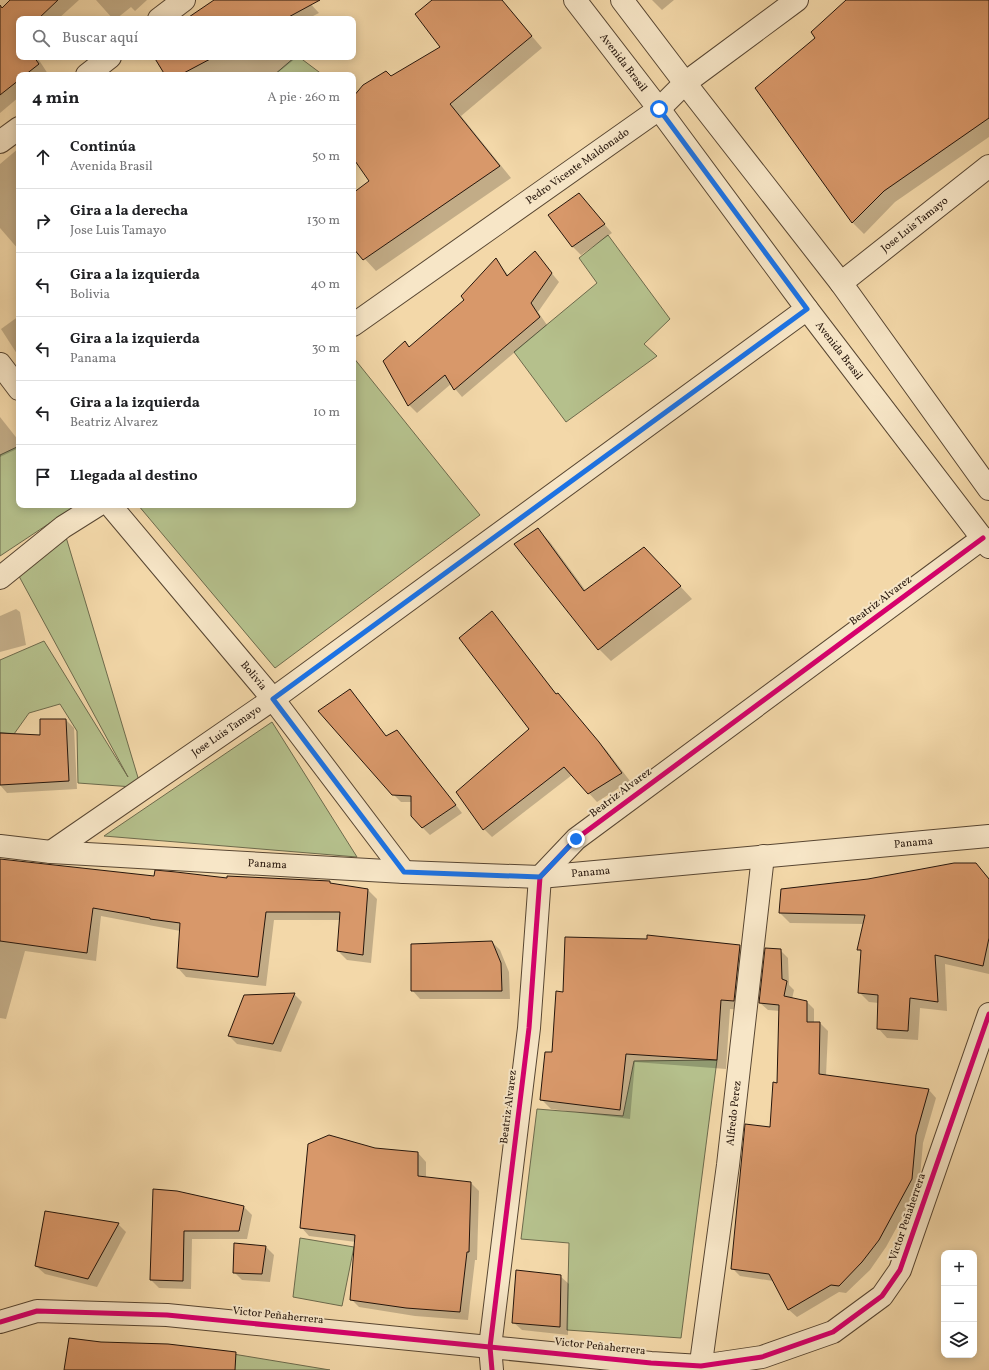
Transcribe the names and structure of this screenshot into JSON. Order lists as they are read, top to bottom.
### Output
{
  "streets": {
    "street": [
      "Avenida Brasil",
      "Pedro Vicente Maldonado",
      "Jose Luis Tamayo",
      "Beatriz Alvarez",
      "Bolivia",
      "Panama",
      "Alfredo Perez",
      "Victor Peñaherrera"
    ]
  },
  "crossings": [
    ["Avenida Brasil", "Pedro Vicente Maldonado"],
    ["Avenida Brasil", "Jose Luis Tamayo"],
    ["Avenida Brasil", "Beatriz Alvarez"],
    ["Jose Luis Tamayo", "Bolivia"],
    ["Jose Luis Tamayo", "Panama"],
    ["Beatriz Alvarez", "Panama"],
    ["Beatriz Alvarez", "Victor Peñaherrera"],
    ["Bolivia", "Panama"],
    ["Panama", "Alfredo Perez"],
    ["Alfredo Perez", "Victor Peñaherrera"]
  ],
  "page": {
    "search": "Buscar aquí",
    "heading": ["4 min", "A pie · 260 m"],
    "list": [
      ["Continúa", "Avenida Brasil", "50 m"],
      ["Gira a la derecha", "Jose Luis Tamayo", "130 m"],
      ["Gira a la izquierda", "Bolivia", "40 m"],
      ["Gira a la izquierda", "Panama", "30 m"],
      ["Gira a la izquierda", "Beatriz Alvarez", "10 m"],
      "Llegada al destino"
    ],
    "map_buttons": ["+", "−"]
  }
}
